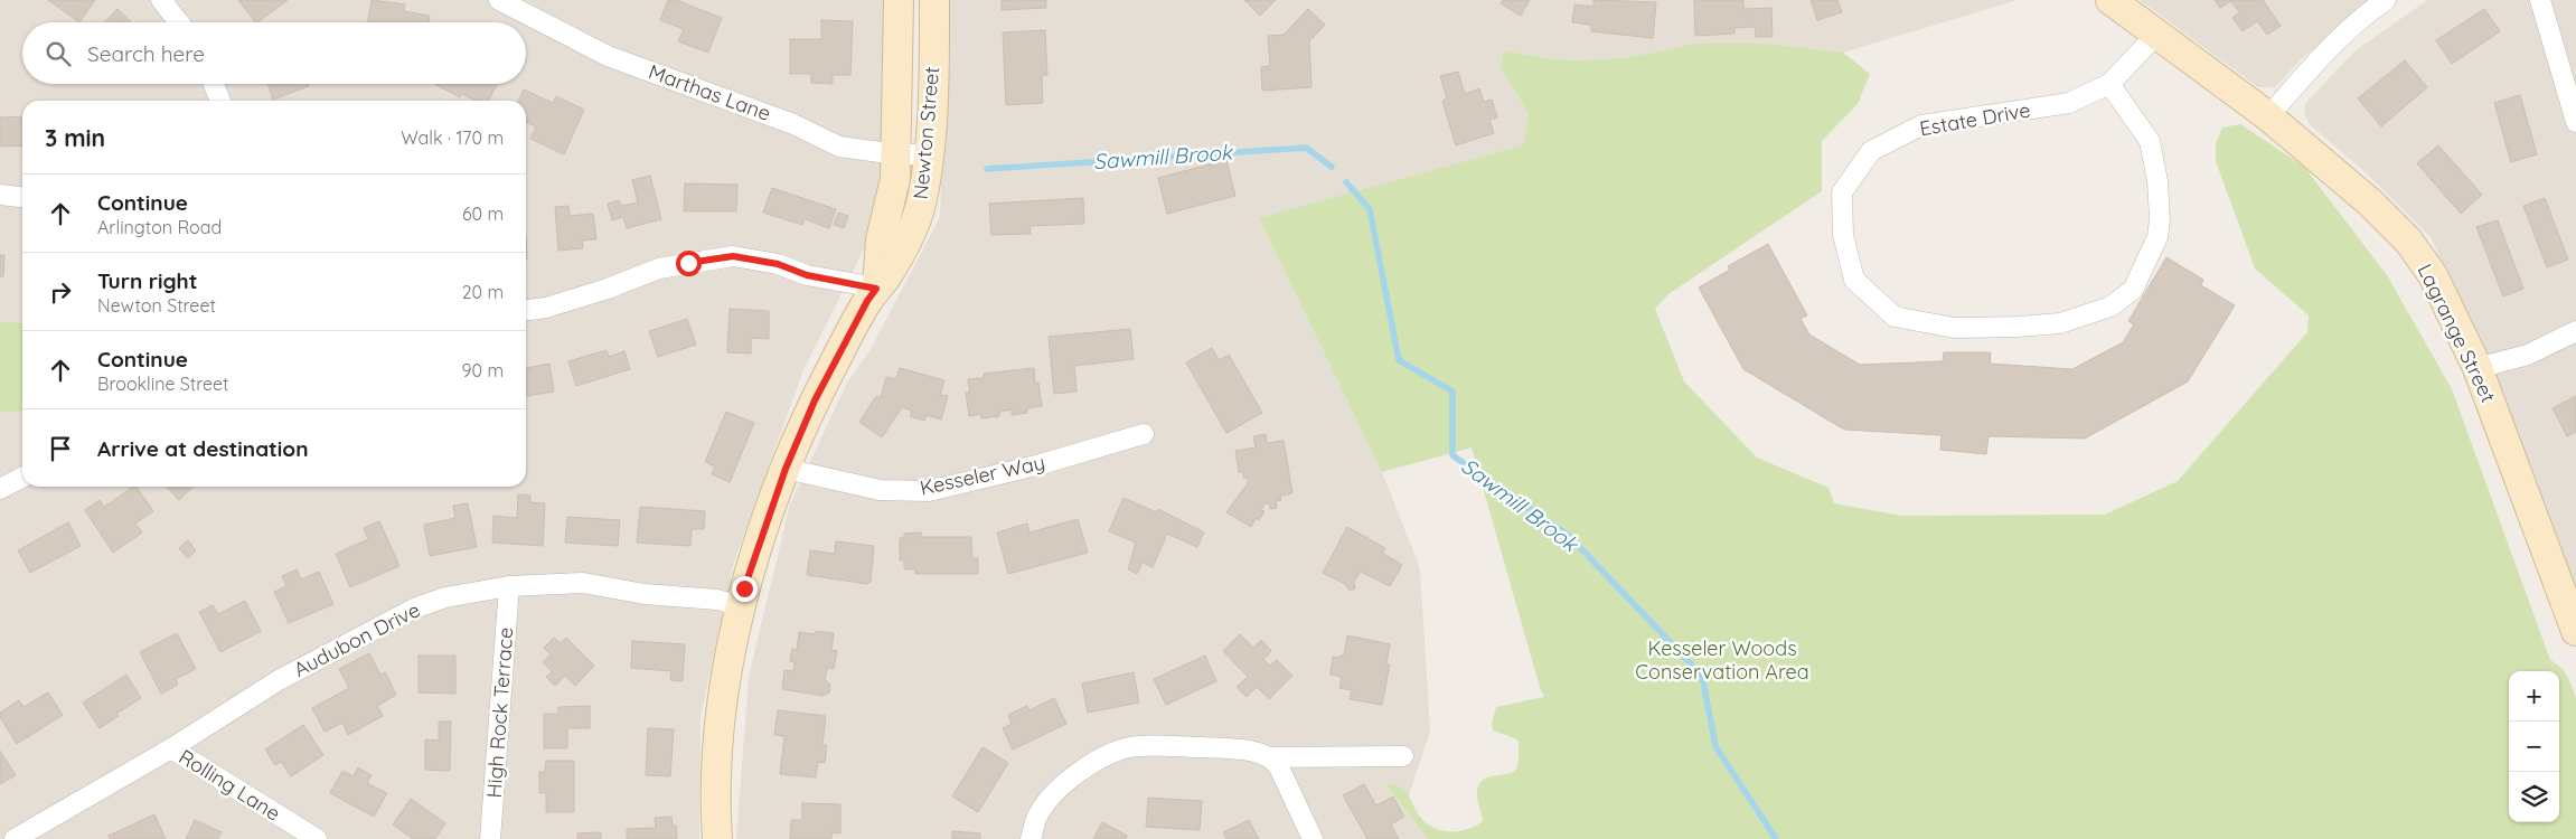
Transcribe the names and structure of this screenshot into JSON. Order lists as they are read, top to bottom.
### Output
{
  "streets": {
    "main road": ["Newton Street", "Lagrange Street"],
    "street": [
      "Marthas Lane",
      "Estate Drive",
      "Kesseler Way",
      "Audubon Drive",
      "High Rock Terrace",
      "Rolling Lane"
    ]
  },
  "crossings": [
    ["Marthas Lane", "Newton Street"],
    ["Estate Drive", "Lagrange Street"],
    ["Newton Street", "Kesseler Way"],
    ["Newton Street", "Audubon Drive"],
    ["Audubon Drive", "High Rock Terrace"],
    ["Audubon Drive", "Rolling Lane"]
  ],
  "water": ["Sawmill Brook"],
  "parks": ["Kesseler Woods Conservation Area"],
  "page": {
    "search": "Search here",
    "heading": ["3 min", "Walk · 170 m"],
    "list": [
      ["Continue", "Arlington Road", "60 m"],
      ["Turn right", "Newton Street", "20 m"],
      ["Continue", "Brookline Street", "90 m"],
      "Arrive at destination"
    ],
    "map_buttons": ["+", "−"]
  }
}
